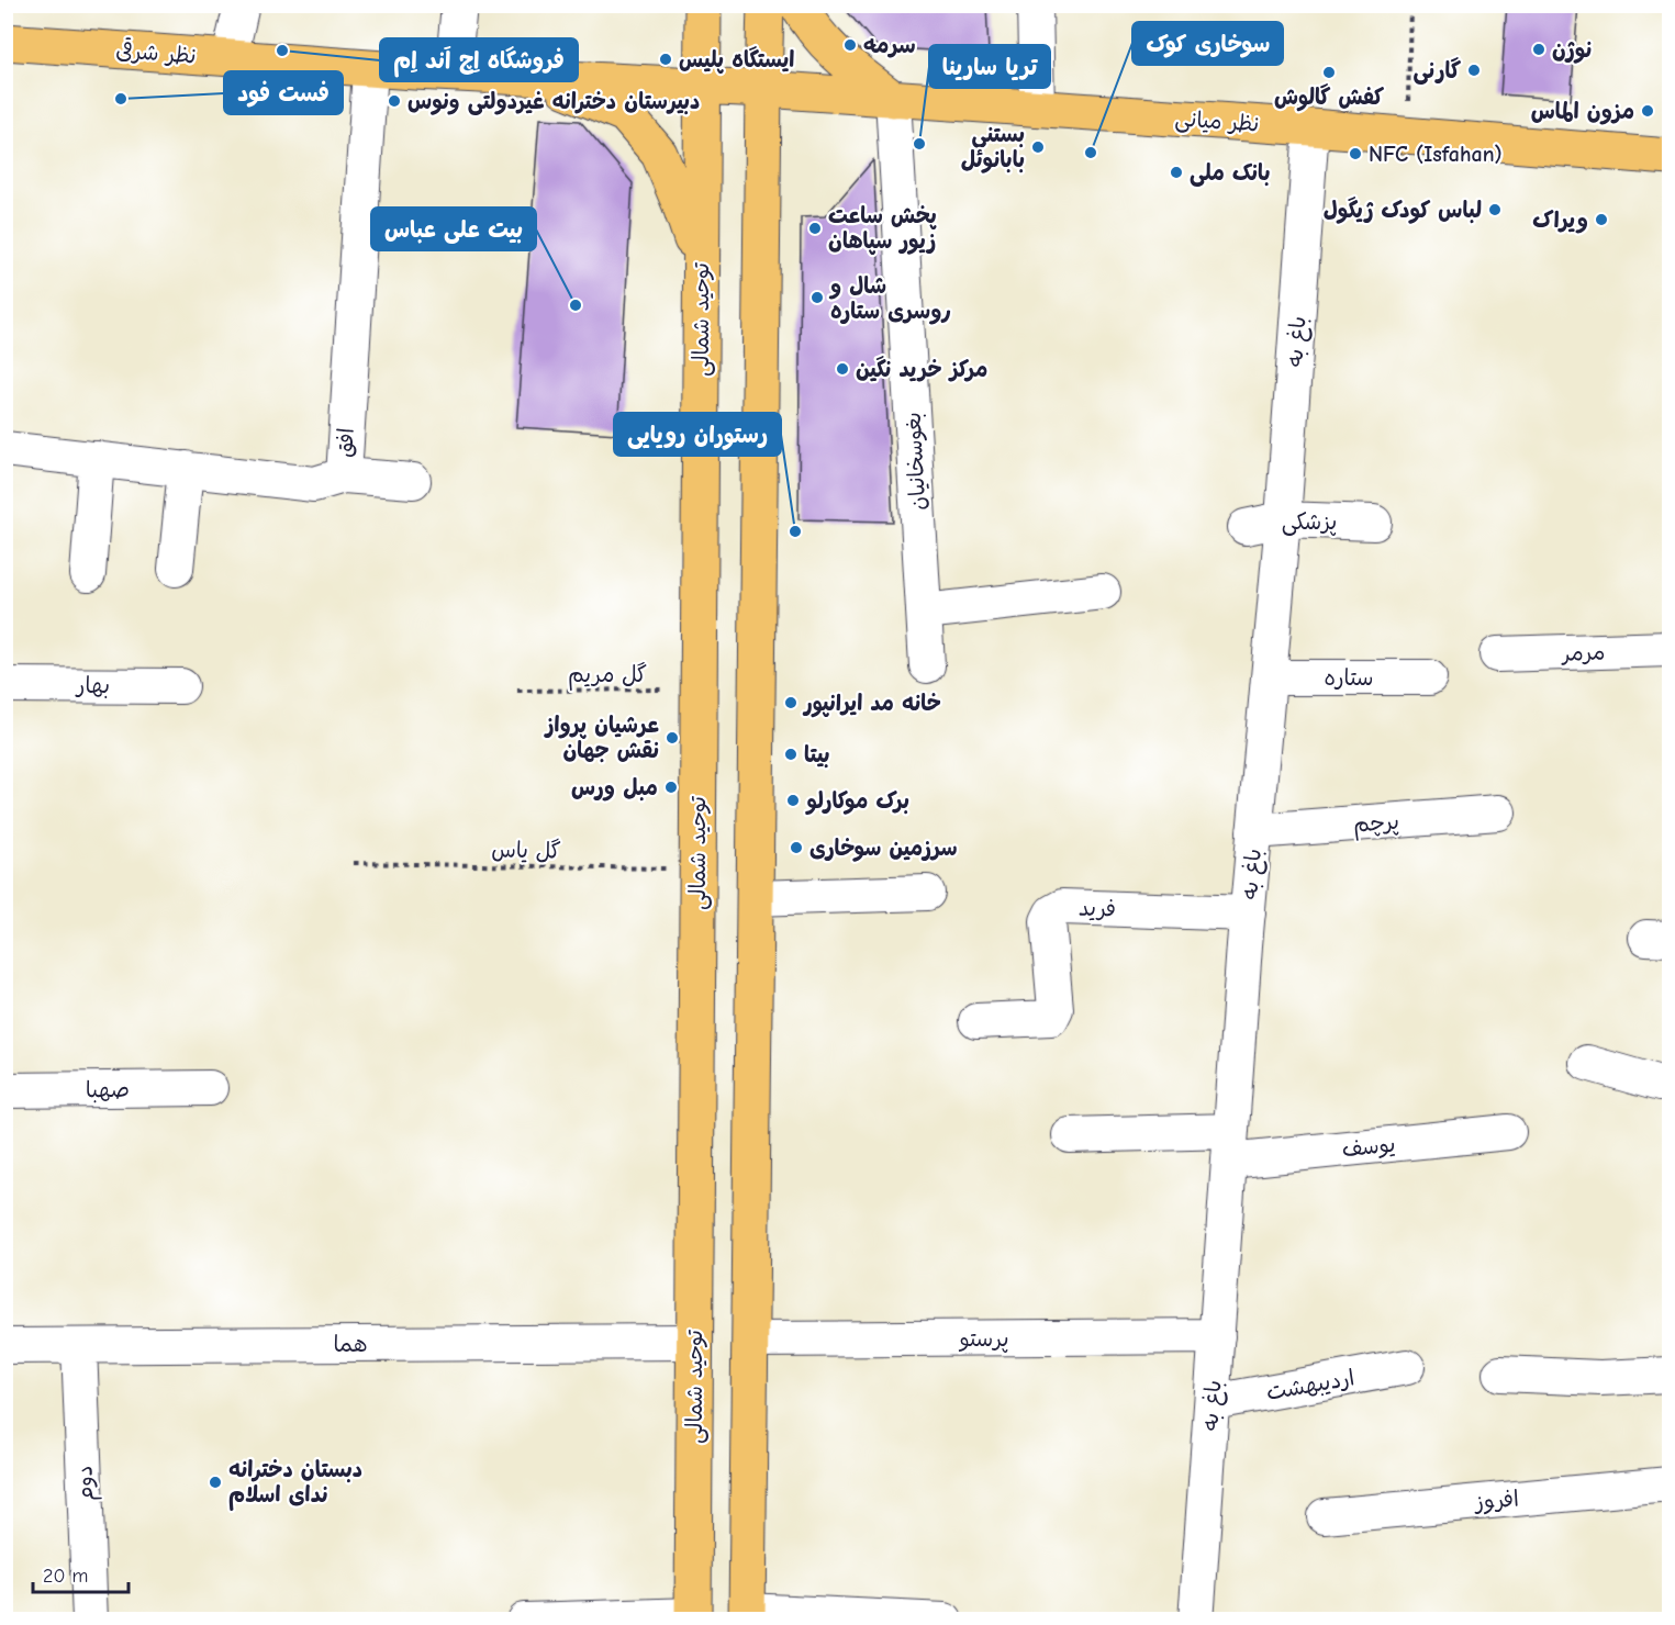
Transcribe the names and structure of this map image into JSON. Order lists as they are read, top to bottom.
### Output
{
  "streets": {
    "main road": ["نظر شرقی", "نظر میانی", "توحید شمالی"],
    "street": [
      "باغ به",
      "افق",
      "بغوسخانیان",
      "پزشکی",
      "مرمر",
      "ستاره",
      "بهار",
      "پرچم",
      "فرید",
      "صهبا",
      "یوسف",
      "پرستو",
      "هما",
      "اردیبهشت",
      "دوم",
      "افروز"
    ],
    "path": ["گل مریم", "گل یاس"]
  },
  "crossings": [
    ["نظر شرقی", "نظر میانی"],
    ["نظر شرقی", "توحید شمالی"],
    ["نظر شرقی", "افق"],
    ["نظر میانی", "باغ به"],
    ["نظر میانی", "بغوسخانیان"],
    ["توحید شمالی", "گل مریم"],
    ["توحید شمالی", "گل یاس"],
    ["توحید شمالی", "هما"],
    ["باغ به", "پزشکی"],
    ["باغ به", "ستاره"],
    ["باغ به", "پرچم"],
    ["باغ به", "فرید"],
    ["باغ به", "یوسف"],
    ["باغ به", "پرستو"],
    ["باغ به", "اردیبهشت"],
    ["هما", "دوم"]
  ],
  "places": [
    "سرمه",
    "نوژن",
    "فروشگاه اِچ اَند اِم",
    "ایستگاه پلیس",
    "گارنی",
    "کفش گالوش",
    "فست فود",
    "دبیرستان دخترانه غیردولتی ونوس",
    "مزون الماس",
    "تریا سارینا",
    "بستنی بابانوئل",
    "سوخاری کوک",
    "NFC (Isfahan)",
    "بانک ملی",
    "لباس کودک ژیگول",
    "ویراک",
    "پخش ساعت زیور سپاهان",
    "شال و روسری ستاره",
    "بیت علی عباس",
    "مرکز خرید نگین",
    "رستوران رویایی",
    "خانه مد ایرانپور",
    "عرشیان پرواز نقش جهان",
    "بیتا",
    "مبل ورس",
    "برک موکارلو",
    "سرزمین سوخاری",
    "دبستان دخترانه ندای اسلام"
  ],
  "scale_bar": "20 m"
}
